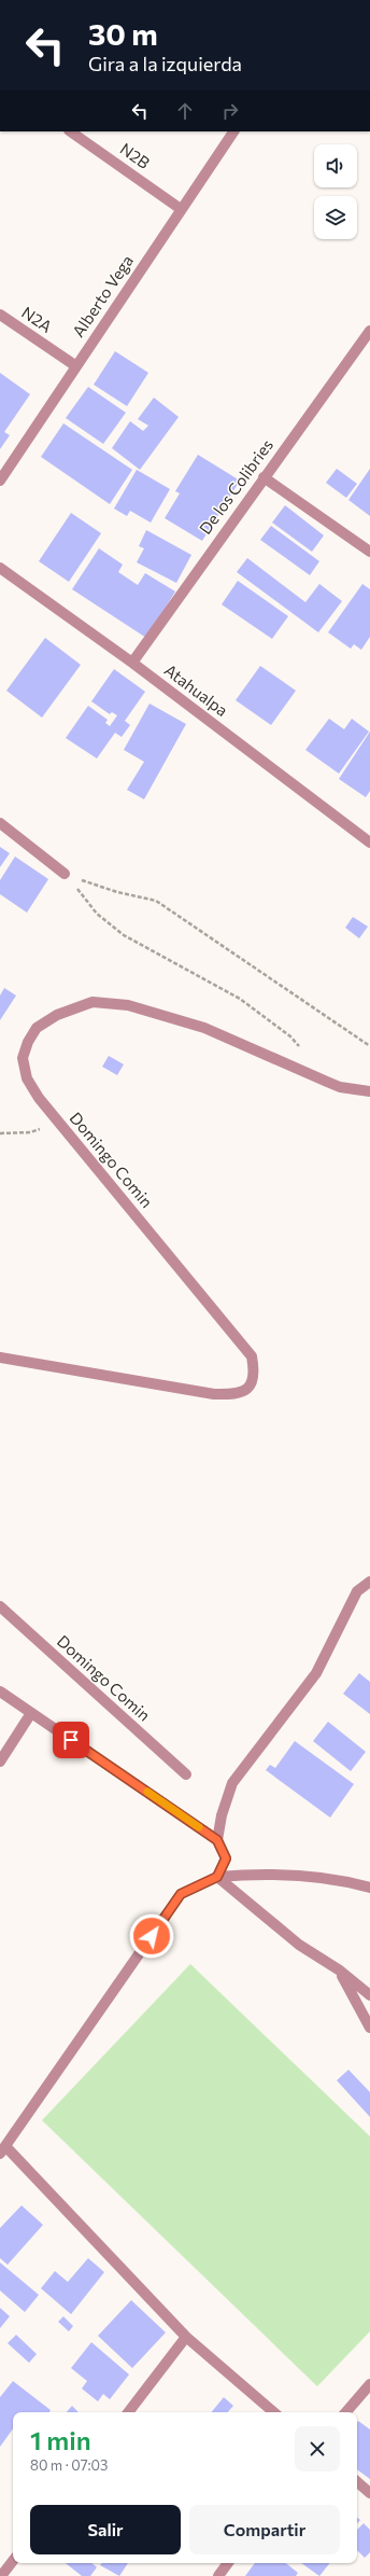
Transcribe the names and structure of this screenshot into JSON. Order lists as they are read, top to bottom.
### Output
{
  "streets": {
    "street": [
      "N2B",
      "Alberto Vega",
      "N2A",
      "De los Colibries",
      "Atahualpa",
      "Domingo Comin"
    ]
  },
  "crossings": [
    ["N2B", "Alberto Vega"],
    ["Alberto Vega", "N2A"],
    ["De los Colibries", "Atahualpa"]
  ],
  "page": {
    "turn": ["30 m", "Gira a la izquierda"],
    "heading": ["1 min", "80 m · 07:03"],
    "buttons": ["Salir", "Compartir"]
  }
}
